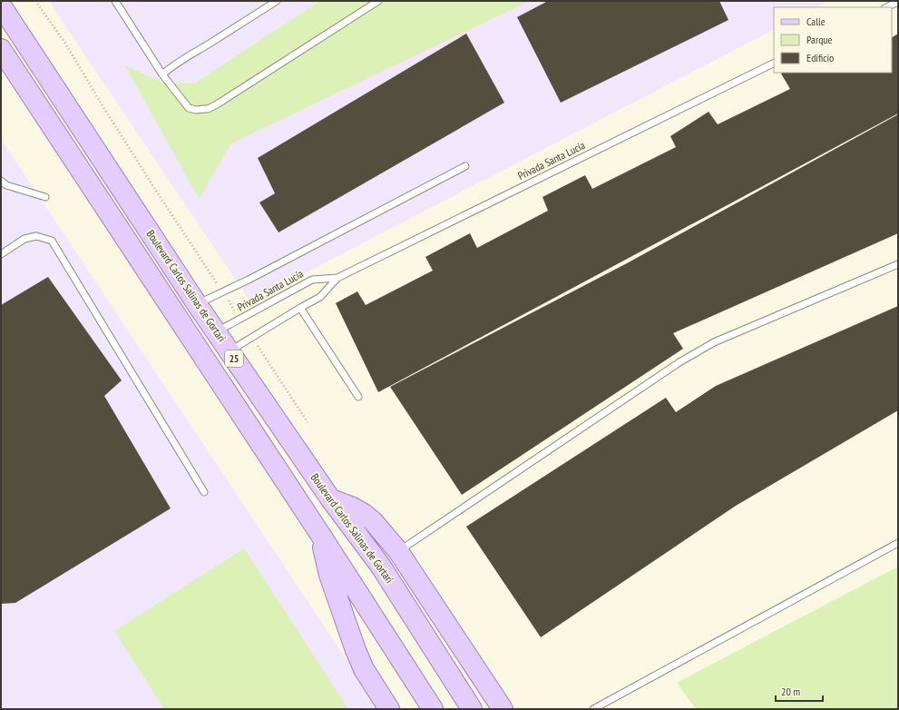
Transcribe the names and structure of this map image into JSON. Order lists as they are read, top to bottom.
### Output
{
  "streets": {
    "main road": ["Boulevard Carlos Salinas de Gortari", "25"],
    "lane": ["Privada Santa Lucía"]
  },
  "crossings": [
    ["Privada Santa Lucía", "Boulevard Carlos Salinas de Gortari"]
  ],
  "legend": ["Calle", "Parque", "Edificio"],
  "scale_bar": "20 m"
}
